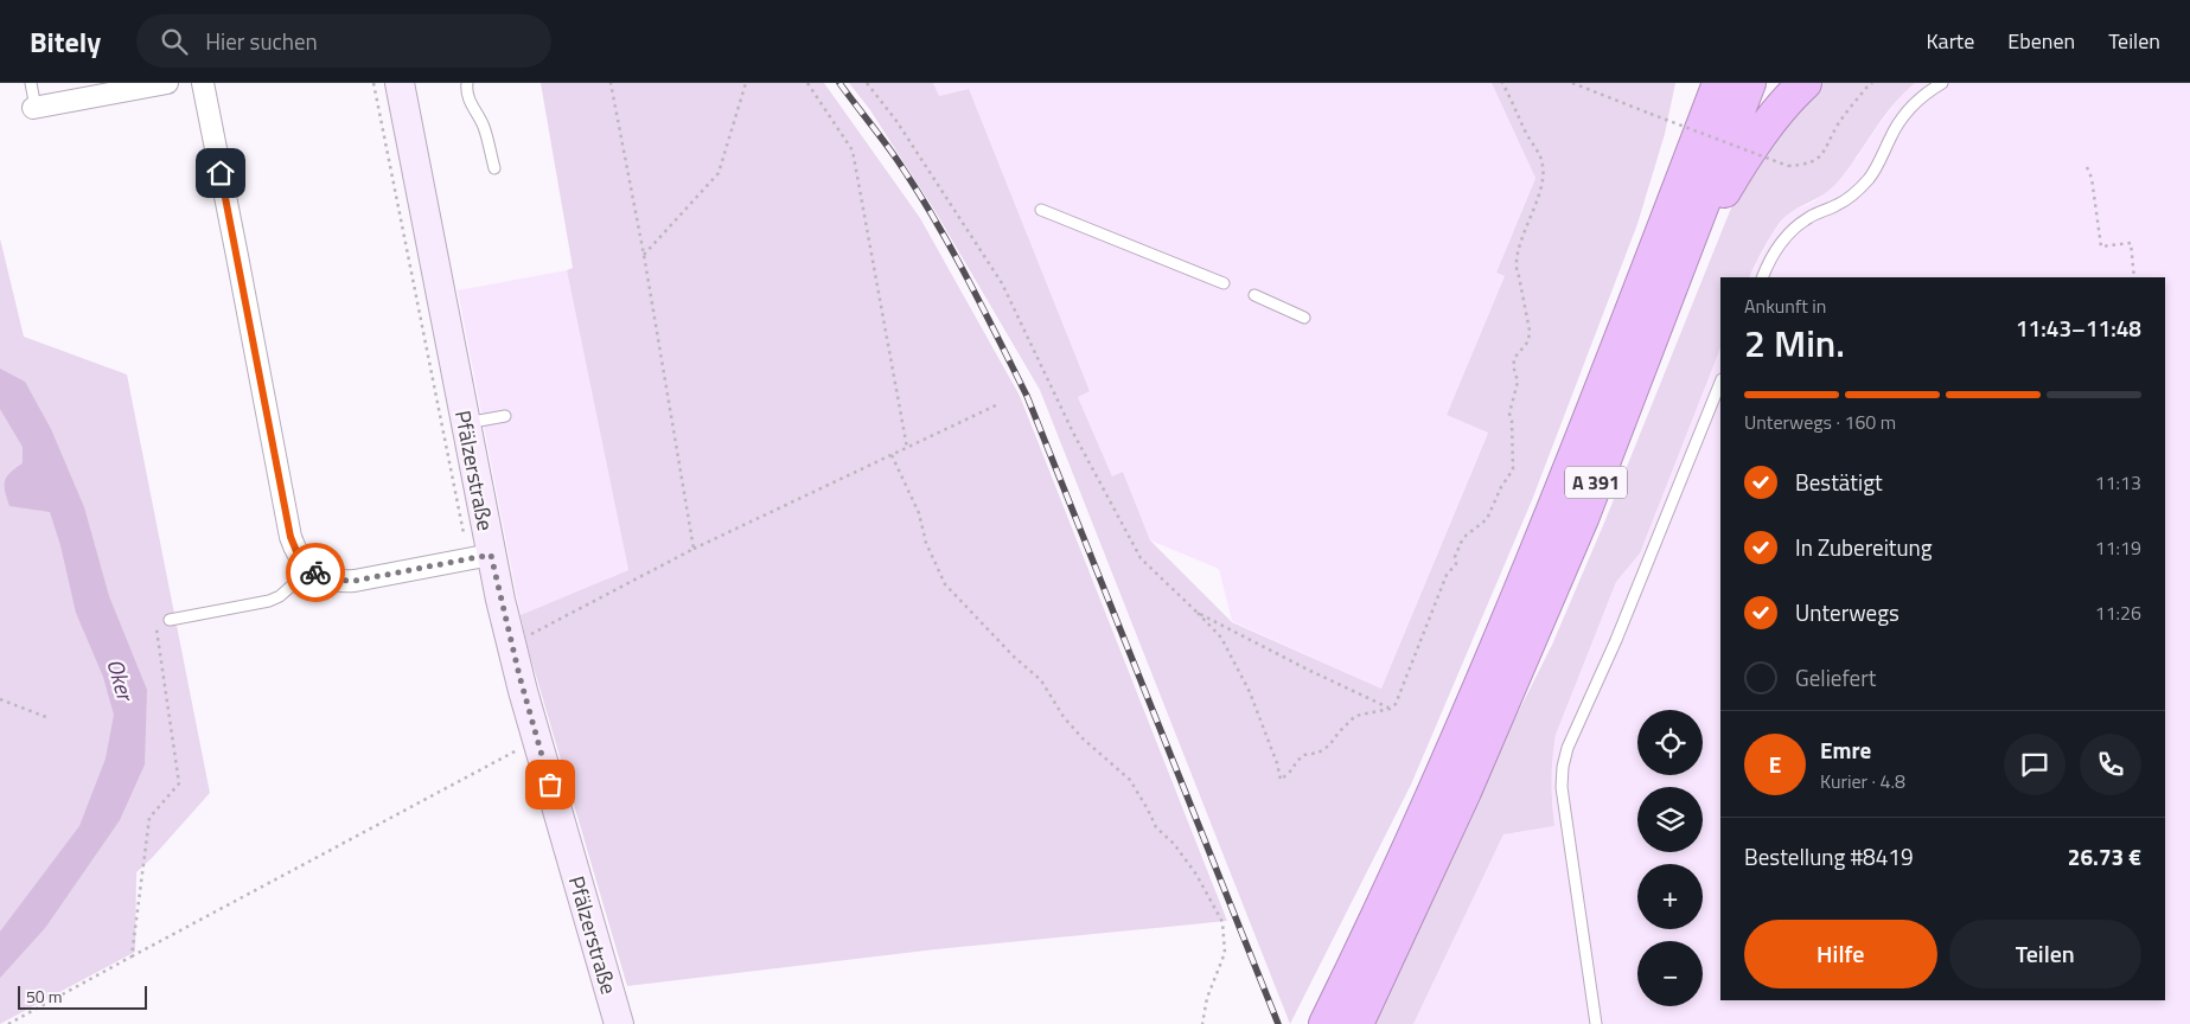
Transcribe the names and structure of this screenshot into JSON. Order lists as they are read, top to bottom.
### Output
{
  "streets": {
    "highway": ["A 391"],
    "street": ["Pfälzerstraße"]
  },
  "water": ["Oker"],
  "scale_bar": "50 m",
  "page": {
    "header": "Bitely",
    "search": "Hier suchen",
    "nav": ["Karte", "Ebenen", "Teilen"],
    "heading": ["2 Min.", "Ankunft in", "11:43–11:48"],
    "panel": [
      "Emre",
      "Kurier · 4.8",
      "Bestellung #8419",
      "26.73 €"
    ],
    "bar": "Unterwegs · 160 m",
    "list": [
      ["Bestätigt", "11:13"],
      ["In Zubereitung", "11:19"],
      ["Unterwegs", "11:26"],
      "Geliefert"
    ],
    "map_buttons": ["+", "−"],
    "round": "E",
    "buttons": ["Hilfe", "Teilen"],
    "scale": "50 m"
  }
}
